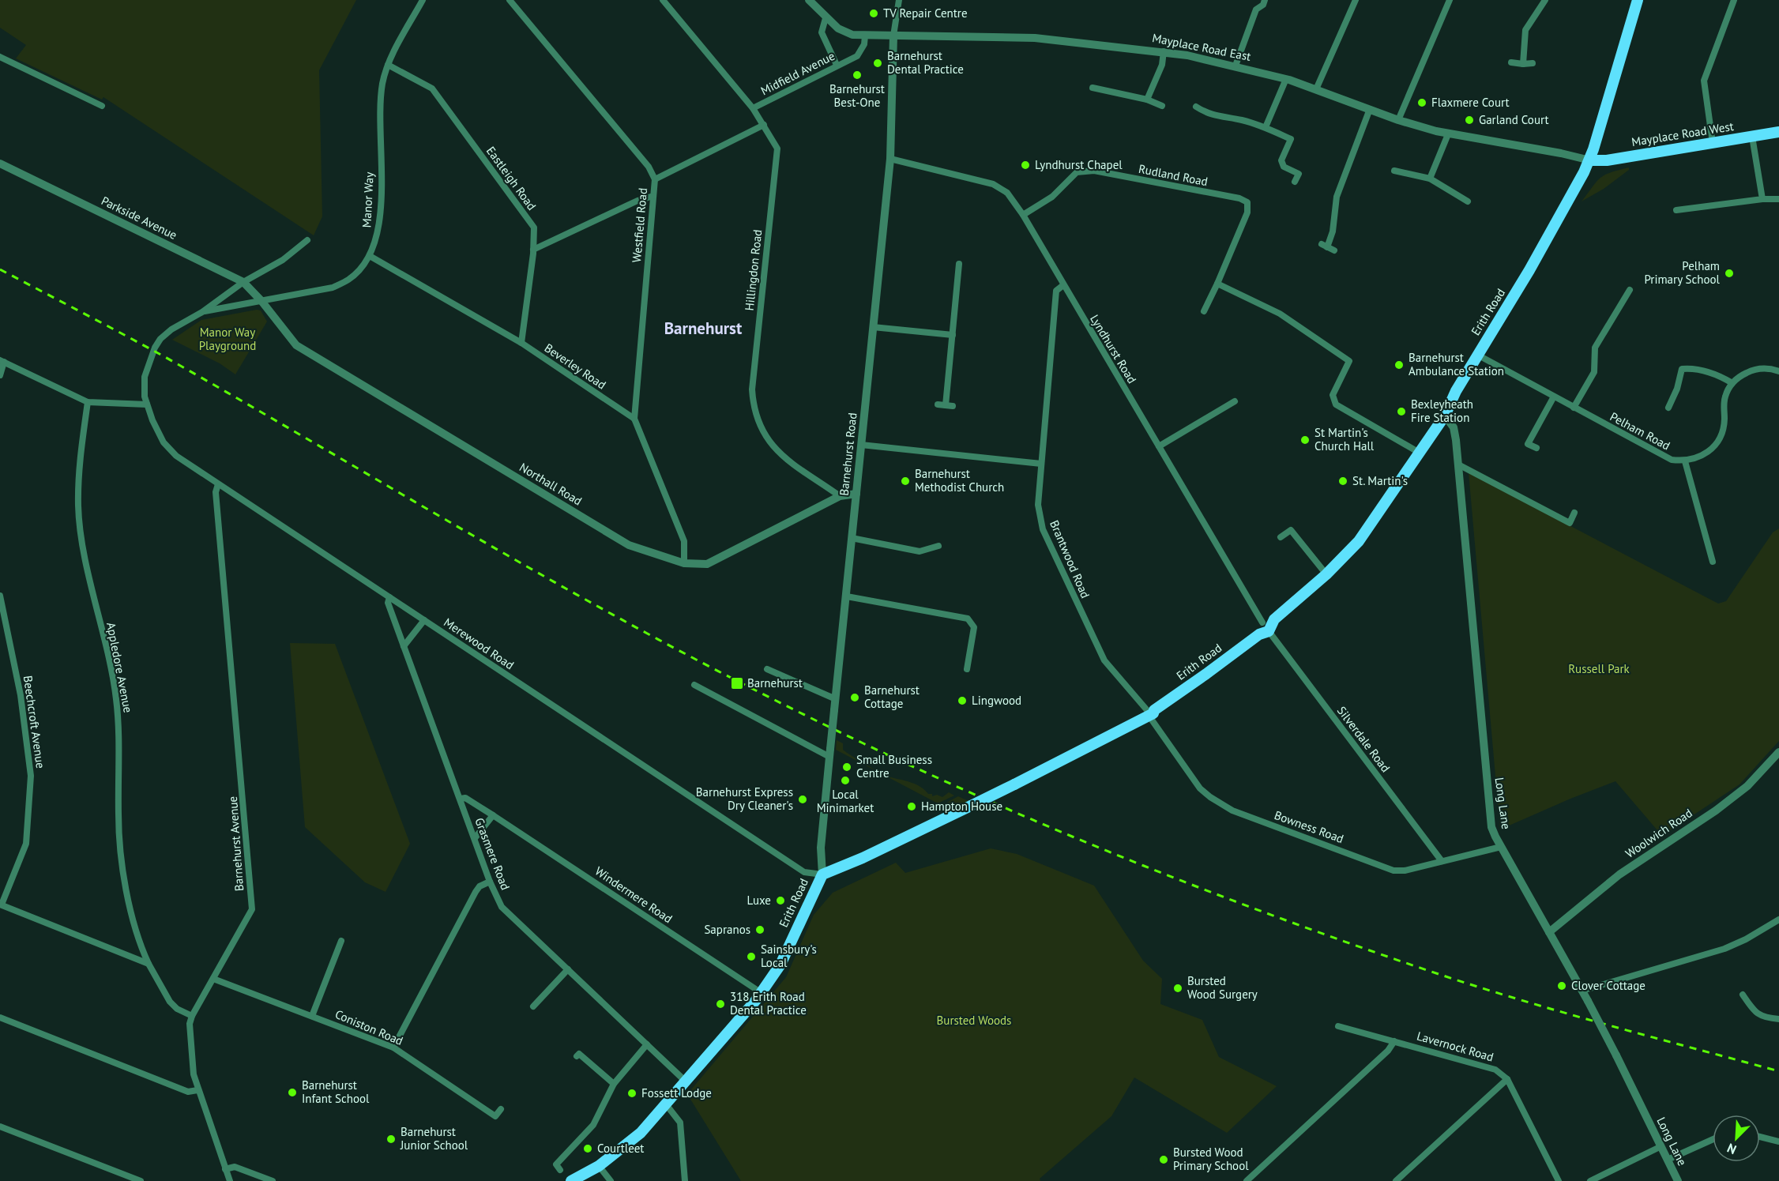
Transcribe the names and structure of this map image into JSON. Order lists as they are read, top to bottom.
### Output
{
  "streets": {
    "main road": ["Mayplace Road West", "Erith Road"],
    "street": [
      "Mayplace Road East",
      "Midfield Avenue",
      "Rudland Road",
      "Eastleigh Road",
      "Manor Way",
      "Parkside Avenue",
      "Westfield Road",
      "Hillingdon Road",
      "Lyndhurst Road",
      "Beverley Road",
      "Pelham Road",
      "Barnehurst Road",
      "Northall Road",
      "Brantwood Road",
      "Merewood Road",
      "Appledore Avenue",
      "Beechcroft Avenue",
      "Silverdale Road",
      "Long Lane",
      "Bowness Road",
      "Woolwich Road",
      "Barnehurst Avenue",
      "Grasmere Road",
      "Windermere Road",
      "Coniston Road",
      "Lavernock Road"
    ]
  },
  "crossings": [
    ["Mayplace Road East", "Midfield Avenue"],
    ["Mayplace Road East", "Mayplace Road West"],
    ["Mayplace Road East", "Erith Road"],
    ["Mayplace Road East", "Barnehurst Road"],
    ["Midfield Avenue", "Hillingdon Road"],
    ["Mayplace Road West", "Erith Road"],
    ["Rudland Road", "Lyndhurst Road"],
    ["Eastleigh Road", "Manor Way"],
    ["Eastleigh Road", "Beverley Road"],
    ["Manor Way", "Parkside Avenue"],
    ["Manor Way", "Beverley Road"],
    ["Manor Way", "Northall Road"],
    ["Manor Way", "Merewood Road"],
    ["Parkside Avenue", "Northall Road"],
    ["Westfield Road", "Beverley Road"],
    ["Hillingdon Road", "Northall Road"],
    ["Erith Road", "Lyndhurst Road"],
    ["Erith Road", "Pelham Road"],
    ["Erith Road", "Barnehurst Road"],
    ["Erith Road", "Brantwood Road"],
    ["Erith Road", "Merewood Road"],
    ["Erith Road", "Silverdale Road"],
    ["Erith Road", "Long Lane"],
    ["Erith Road", "Bowness Road"],
    ["Erith Road", "Grasmere Road"],
    ["Erith Road", "Windermere Road"],
    ["Lyndhurst Road", "Barnehurst Road"],
    ["Lyndhurst Road", "Brantwood Road"],
    ["Lyndhurst Road", "Silverdale Road"],
    ["Barnehurst Road", "Northall Road"],
    ["Barnehurst Road", "Merewood Road"],
    ["Brantwood Road", "Bowness Road"],
    ["Merewood Road", "Barnehurst Avenue"],
    ["Merewood Road", "Grasmere Road"],
    ["Appledore Avenue", "Barnehurst Avenue"],
    ["Silverdale Road", "Bowness Road"],
    ["Long Lane", "Bowness Road"],
    ["Long Lane", "Woolwich Road"],
    ["Barnehurst Avenue", "Coniston Road"],
    ["Grasmere Road", "Windermere Road"]
  ],
  "districts": ["Barnehurst"],
  "parks": ["Manor Way Playground", "Russell Park", "Bursted Woods"],
  "places": {
    "other": [
      "TV Repair Centre",
      "Barnehurst Dental Practice",
      "Barnehurst Best-One",
      "Flaxmere Court",
      "Garland Court",
      "Lyndhurst Chapel",
      "Pelham Primary School",
      "Barnehurst Ambulance Station",
      "Bexleyheath Fire Station",
      "St Martin's Church Hall",
      "Barnehurst Methodist Church",
      "St. Martin's",
      "Barnehurst Cottage",
      "Lingwood",
      "Small Business Centre",
      "Local Minimarket",
      "Barnehurst Express Dry Cleaner's",
      "Hampton House",
      "Luxe",
      "Sapranos",
      "Sainsbury's Local",
      "Clover Cottage",
      "Bursted Wood Surgery",
      "318 Erith Road Dental Practice",
      "Barnehurst Infant School",
      "Fossett Lodge",
      "Barnehurst Junior School",
      "Courtleet",
      "Bursted Wood Primary School"
    ],
    "transit": ["Barnehurst"]
  },
  "north": "bottom left"
}
